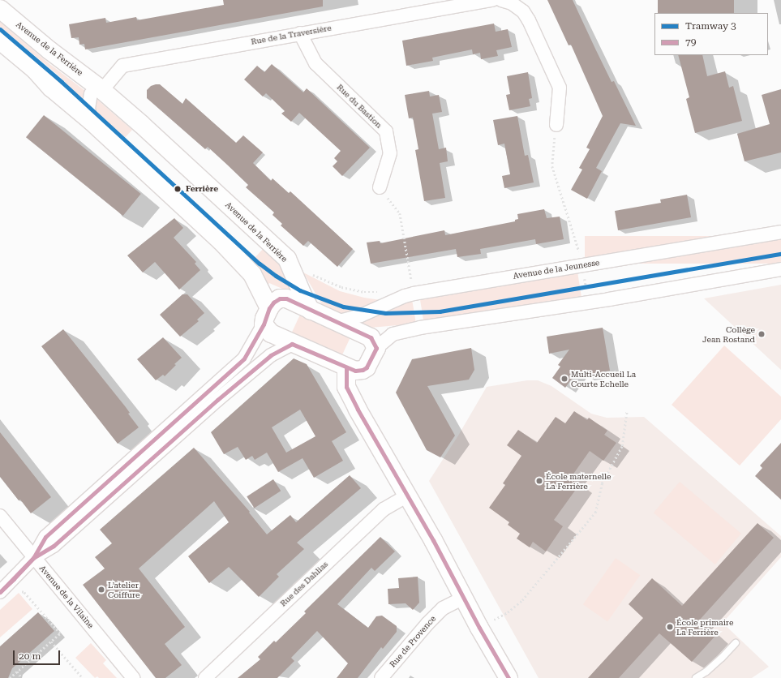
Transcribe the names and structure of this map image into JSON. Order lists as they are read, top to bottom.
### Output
{
  "streets": {
    "street": [
      "Rue de la Traversière",
      "Avenue de la Ferrière",
      "Rue du Bastion",
      "Avenue de la Jeunesse",
      "Rue des Dahlias",
      "Avenue de la Vilaine",
      "Rue de Provence"
    ]
  },
  "crossings": [
    ["Rue de la Traversière", "Avenue de la Ferrière"],
    ["Rue de la Traversière", "Rue du Bastion"]
  ],
  "places": [
    "Ferrière",
    "Collège Jean Rostand",
    "Multi-Accueil La Courte Echelle",
    "École maternelle La Ferrière",
    "L’atelier Coiffure",
    "École primaire La Ferrière"
  ],
  "lines": ["tram line 3", "transit line 79"],
  "legend": ["Tramway 3", "79"],
  "scale_bar": "20 m"
}
